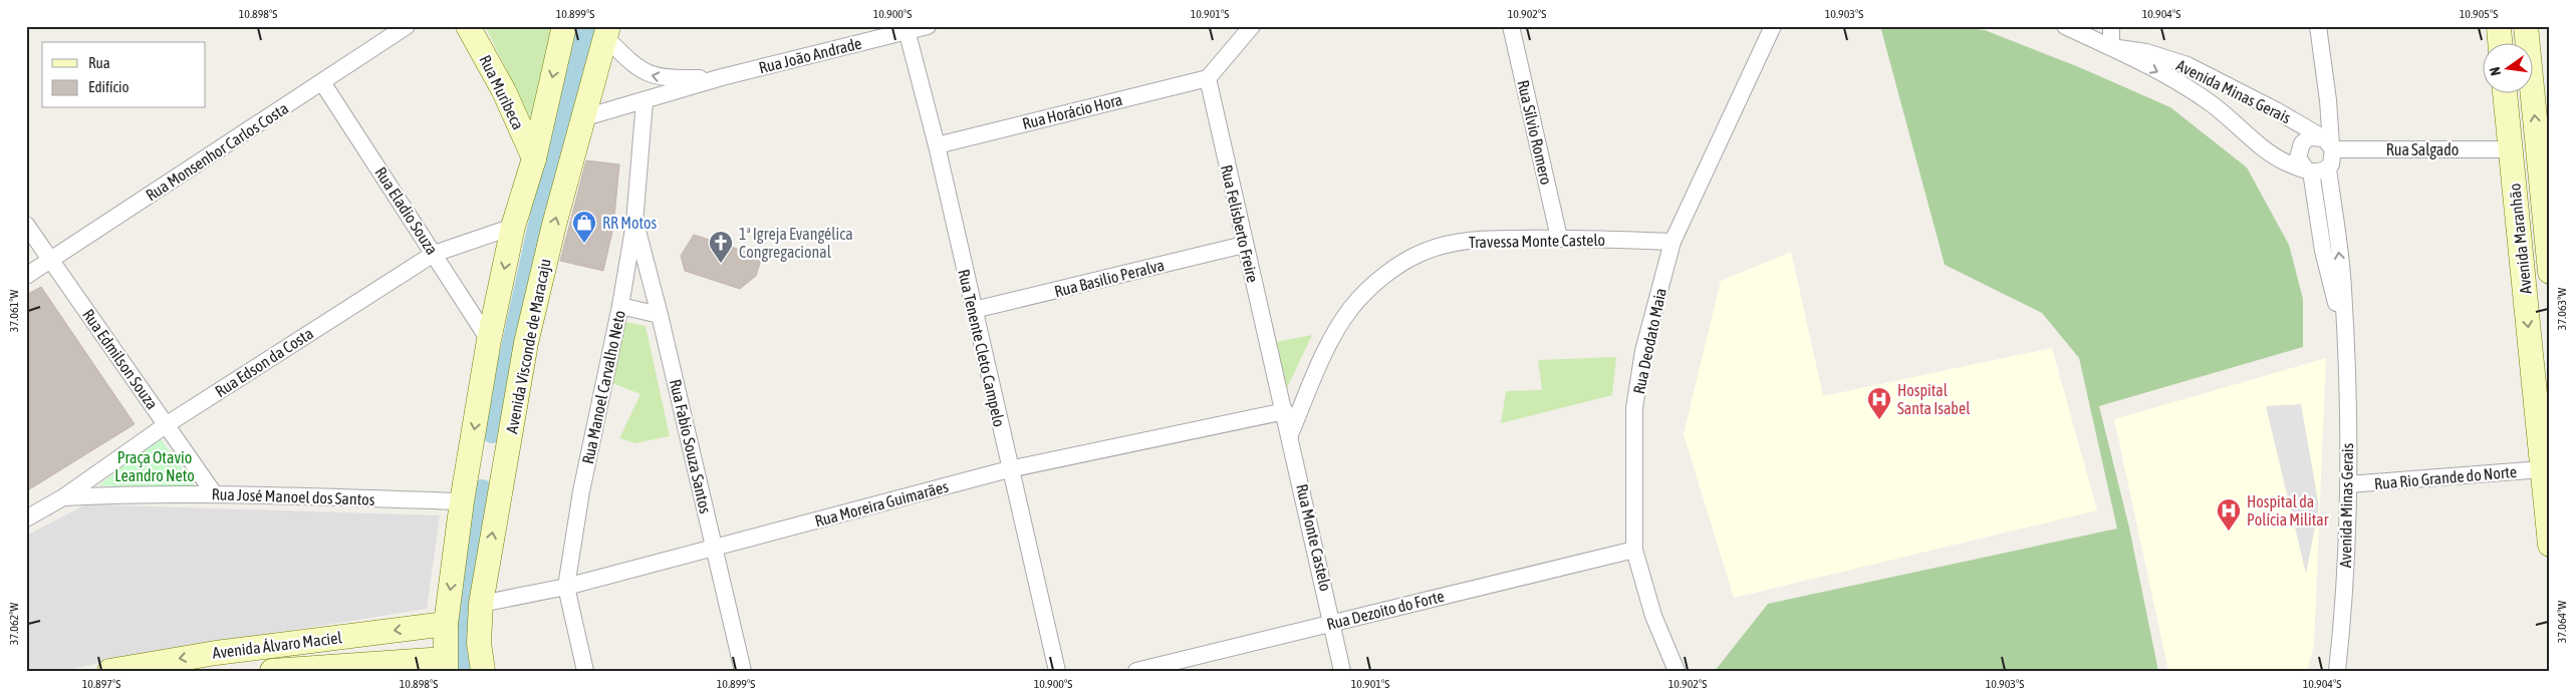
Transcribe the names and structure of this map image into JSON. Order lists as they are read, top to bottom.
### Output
{
  "streets": {
    "main road": [
      "Rua Muribeca",
      "Avenida Maranhão",
      "Avenida Visconde de Maracaju",
      "Avenida Álvaro Maciel"
    ],
    "street": [
      "Rua João Andrade",
      "Avenida Minas Gerais",
      "Rua Horácio Hora",
      "Rua Sílvio Romero",
      "Rua Salgado",
      "Rua Monsenhor Carlos Costa",
      "Rua Eladio Souza",
      "Rua Felisberto Freire",
      "Travessa Monte Castelo",
      "Rua Basilio Peralva",
      "Rua Deodato Maia",
      "Rua Tenente Cleto Campelo",
      "Rua Edmilson Souza",
      "Rua Edson da Costa",
      "Rua Manoel Carvalho Neto",
      "Rua Fabio Souza Santos",
      "Rua Rio Grande do Norte",
      "Rua José Manoel dos Santos",
      "Rua Moreira Guimarães",
      "Rua Monte Castelo",
      "Rua Dezoito do Forte"
    ]
  },
  "crossings": [
    ["Rua João Andrade", "Avenida Visconde de Maracaju"],
    ["Rua João Andrade", "Rua Tenente Cleto Campelo"],
    ["Rua João Andrade", "Rua Manoel Carvalho Neto"],
    ["Avenida Minas Gerais", "Rua Salgado"],
    ["Avenida Minas Gerais", "Rua Rio Grande do Norte"],
    ["Rua Horácio Hora", "Rua Felisberto Freire"],
    ["Rua Horácio Hora", "Rua Tenente Cleto Campelo"],
    ["Rua Sílvio Romero", "Travessa Monte Castelo"],
    ["Rua Salgado", "Avenida Maranhão"],
    ["Rua Monsenhor Carlos Costa", "Rua Eladio Souza"],
    ["Rua Monsenhor Carlos Costa", "Rua Edmilson Souza"],
    ["Rua Eladio Souza", "Rua Edson da Costa"],
    ["Rua Felisberto Freire", "Travessa Monte Castelo"],
    ["Rua Felisberto Freire", "Rua Basilio Peralva"],
    ["Rua Felisberto Freire", "Rua Moreira Guimarães"],
    ["Rua Felisberto Freire", "Rua Monte Castelo"],
    ["Avenida Maranhão", "Rua Rio Grande do Norte"],
    ["Travessa Monte Castelo", "Rua Deodato Maia"],
    ["Travessa Monte Castelo", "Rua Monte Castelo"],
    ["Rua Basilio Peralva", "Rua Tenente Cleto Campelo"],
    ["Rua Deodato Maia", "Rua Dezoito do Forte"],
    ["Avenida Visconde de Maracaju", "Rua Moreira Guimarães"],
    ["Rua Tenente Cleto Campelo", "Rua Moreira Guimarães"],
    ["Rua Edmilson Souza", "Rua Edson da Costa"],
    ["Rua Edmilson Souza", "Rua José Manoel dos Santos"],
    ["Rua Edson da Costa", "Rua José Manoel dos Santos"],
    ["Rua Manoel Carvalho Neto", "Rua Fabio Souza Santos"],
    ["Rua Manoel Carvalho Neto", "Rua Moreira Guimarães"],
    ["Rua Fabio Souza Santos", "Rua Moreira Guimarães"],
    ["Rua Monte Castelo", "Rua Dezoito do Forte"]
  ],
  "parks": ["Praça Otavio Leandro Neto"],
  "places": {
    "shop": ["RR Motos"],
    "church": ["1ª Igreja Evangélica Congregacional"],
    "hospital": ["Hospital Santa Isabel", "Hospital da Polícia Militar"]
  },
  "legend": ["Rua", "Edifício"],
  "north": "left",
  "coordinates": [
    "10.898°S",
    "10.899°S",
    "10.900°S",
    "10.901°S",
    "10.902°S",
    "10.903°S",
    "10.904°S",
    "10.905°S",
    "37.063°W",
    "37.061°W",
    "37.064°W",
    "37.062°W",
    "10.897°S"
  ]
}
